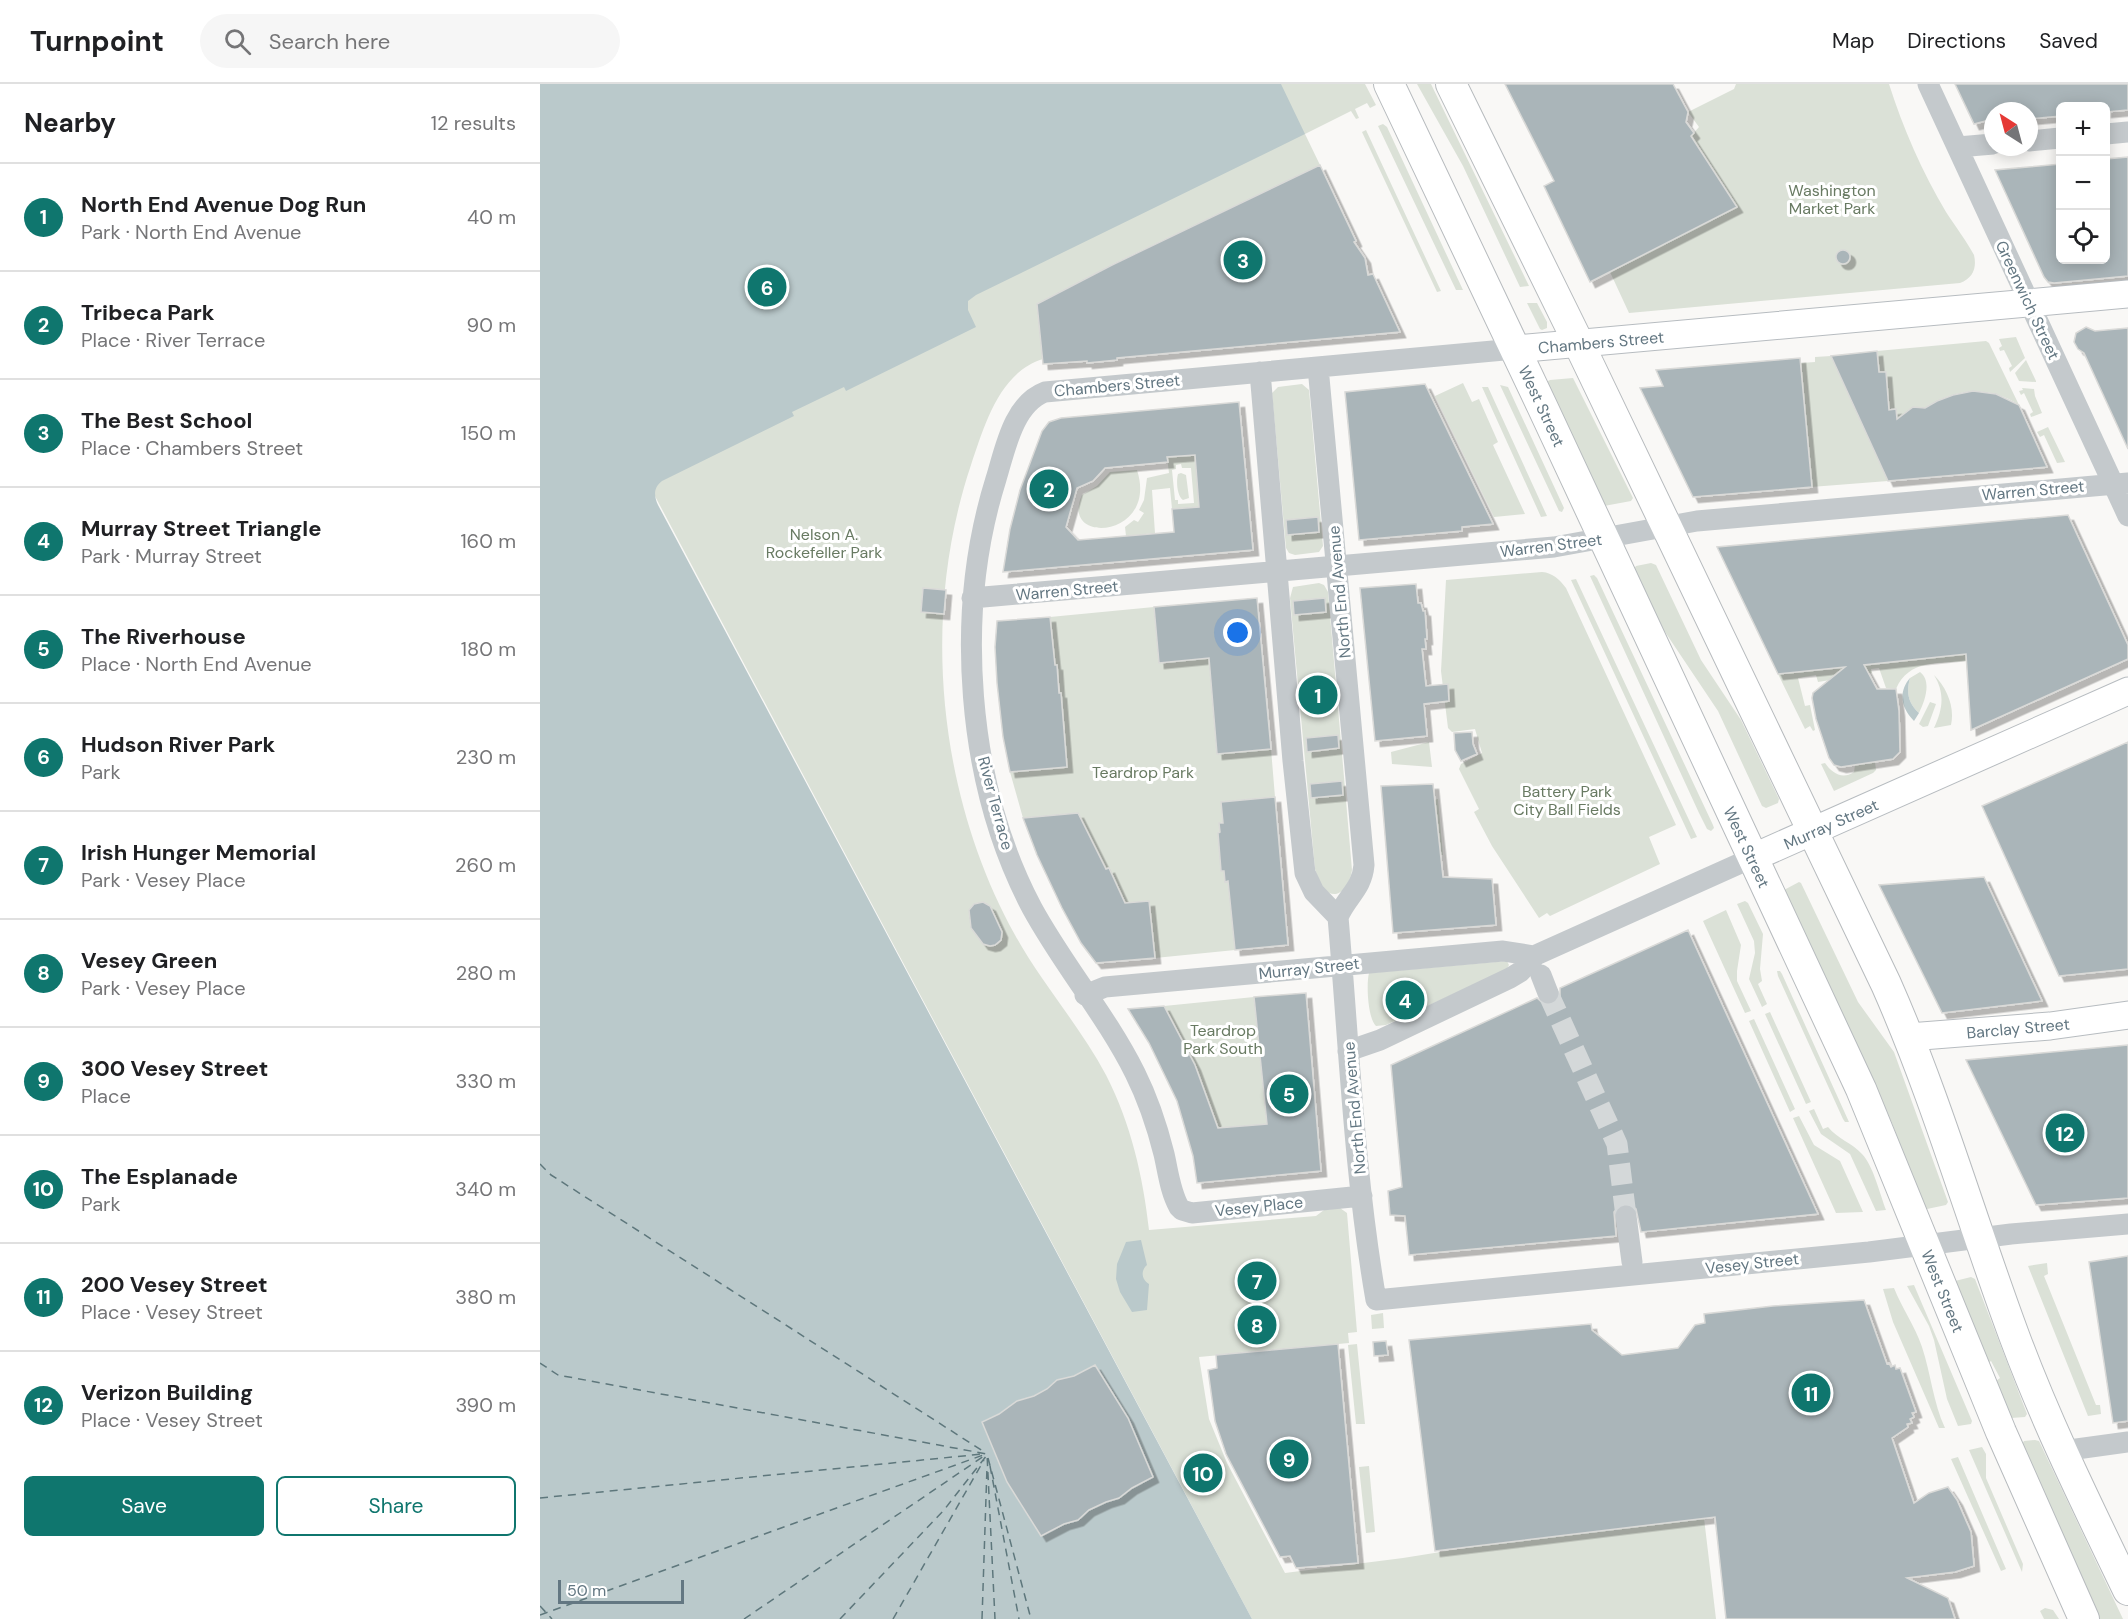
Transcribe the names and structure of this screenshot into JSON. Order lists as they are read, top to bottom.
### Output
{
  "streets": {
    "highway": ["West Street"],
    "main road": ["Chambers Street", "Murray Street", "Barclay Street"],
    "street": [
      "Greenwich Street",
      "Warren Street",
      "North End Avenue",
      "River Terrace",
      "Vesey Place",
      "Vesey Street"
    ]
  },
  "crossings": [
    ["Greenwich Street", "Chambers Street"],
    ["Greenwich Street", "Warren Street"],
    ["Chambers Street", "West Street"],
    ["Chambers Street", "North End Avenue"],
    ["Chambers Street", "River Terrace"],
    ["West Street", "Warren Street"],
    ["West Street", "Murray Street"],
    ["West Street", "Vesey Street"],
    ["Warren Street", "North End Avenue"],
    ["Warren Street", "River Terrace"],
    ["North End Avenue", "Murray Street"],
    ["North End Avenue", "Vesey Place"],
    ["North End Avenue", "Vesey Street"],
    ["River Terrace", "Murray Street"],
    ["River Terrace", "Vesey Place"]
  ],
  "parks": [
    "Washington Market Park",
    "Nelson A. Rockefeller Park",
    "Teardrop Park",
    "Battery Park City Ball Fields",
    "Teardrop Park South"
  ],
  "scale_bar": "50 m",
  "north": "top left",
  "page": {
    "header": "Turnpoint",
    "search": "Search here",
    "nav": ["Map", "Directions", "Saved"],
    "heading": ["Nearby", "12 results"],
    "map_buttons": ["+", "−"],
    "list": [
      {
        "mark": "1",
        "name": "North End Avenue Dog Run",
        "note": "Park · North End Avenue",
        "value": "40 m"
      },
      {
        "mark": "2",
        "name": "Tribeca Park",
        "note": "Place · River Terrace",
        "value": "90 m"
      },
      {
        "mark": "3",
        "name": "The Best School",
        "note": "Place · Chambers Street",
        "value": "150 m"
      },
      {
        "mark": "4",
        "name": "Murray Street Triangle",
        "note": "Park · Murray Street",
        "value": "160 m"
      },
      {
        "mark": "5",
        "name": "The Riverhouse",
        "note": "Place · North End Avenue",
        "value": "180 m"
      },
      {
        "mark": "6",
        "name": "Hudson River Park",
        "note": "Park",
        "value": "230 m"
      },
      {
        "mark": "7",
        "name": "Irish Hunger Memorial",
        "note": "Park · Vesey Place",
        "value": "260 m"
      },
      {
        "mark": "8",
        "name": "Vesey Green",
        "note": "Park · Vesey Place",
        "value": "280 m"
      },
      {
        "mark": "9",
        "name": "300 Vesey Street",
        "note": "Place",
        "value": "330 m"
      },
      {
        "mark": "10",
        "name": "The Esplanade",
        "note": "Park",
        "value": "340 m"
      },
      {
        "mark": "11",
        "name": "200 Vesey Street",
        "note": "Place · Vesey Street",
        "value": "380 m"
      },
      {
        "mark": "12",
        "name": "Verizon Building",
        "note": "Place · Vesey Street",
        "value": "390 m"
      }
    ],
    "pins": [
      "3",
      "6",
      "2",
      "1",
      "4",
      "5",
      "12",
      "7",
      "8",
      "11",
      "9",
      "10"
    ],
    "buttons": ["Save", "Share"],
    "scale": "50 m"
  }
}
